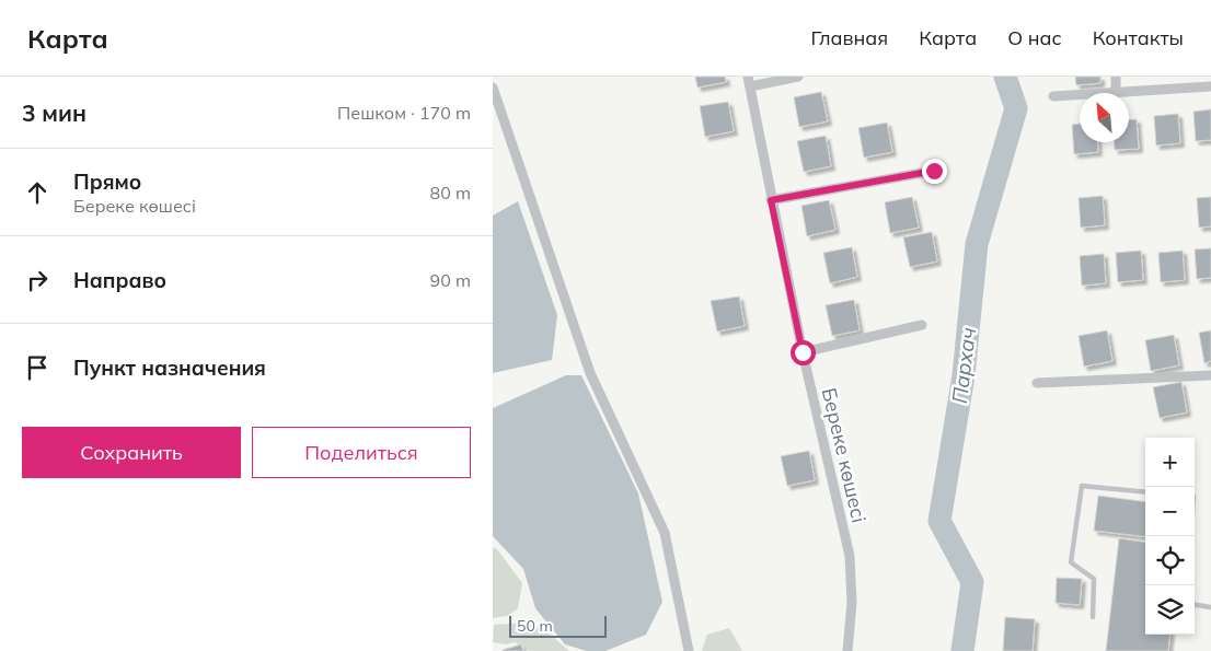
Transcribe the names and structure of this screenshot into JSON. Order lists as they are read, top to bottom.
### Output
{
  "streets": {
    "street": ["Береке көшесі"]
  },
  "water": ["Пархач"],
  "scale_bar": "50 m",
  "north": "top left",
  "page": {
    "header": "Карта",
    "nav": [
      "Главная",
      "Карта",
      "О нас",
      "Контакты"
    ],
    "heading": ["3 мин", "Пешком · 170 m"],
    "list": [
      ["Прямо", "Береке көшесі", "80 m"],
      ["Направо", "90 m"],
      "Пункт назначения"
    ],
    "buttons": ["Сохранить", "Поделиться"],
    "map_buttons": ["+", "−"],
    "scale": "50 m"
  }
}
